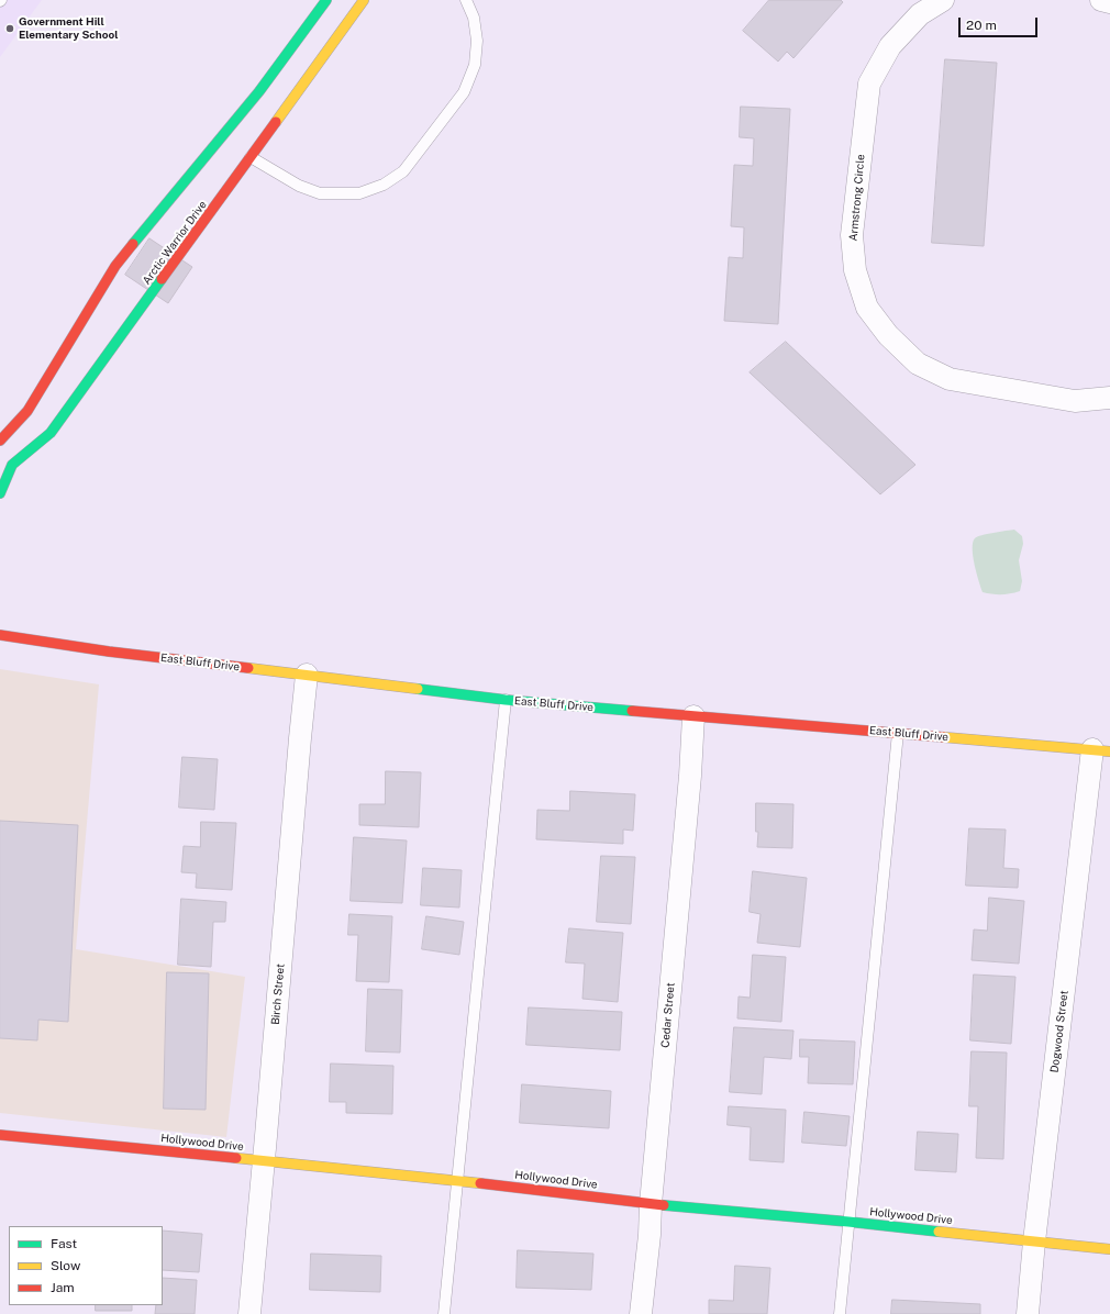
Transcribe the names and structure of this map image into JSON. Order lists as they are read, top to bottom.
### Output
{
  "streets": {
    "street": [
      "Armstrong Circle",
      "Arctic Warrior Drive",
      "East Bluff Drive",
      "Birch Street",
      "Cedar Street",
      "Dogwood Street",
      "Hollywood Drive"
    ]
  },
  "crossings": [
    ["East Bluff Drive", "Birch Street"],
    ["East Bluff Drive", "Cedar Street"],
    ["East Bluff Drive", "Dogwood Street"],
    ["Birch Street", "Hollywood Drive"],
    ["Cedar Street", "Hollywood Drive"],
    ["Dogwood Street", "Hollywood Drive"]
  ],
  "places": ["Government Hill Elementary School"],
  "legend": ["Fast", "Slow", "Jam"],
  "scale_bar": "20 m"
}
